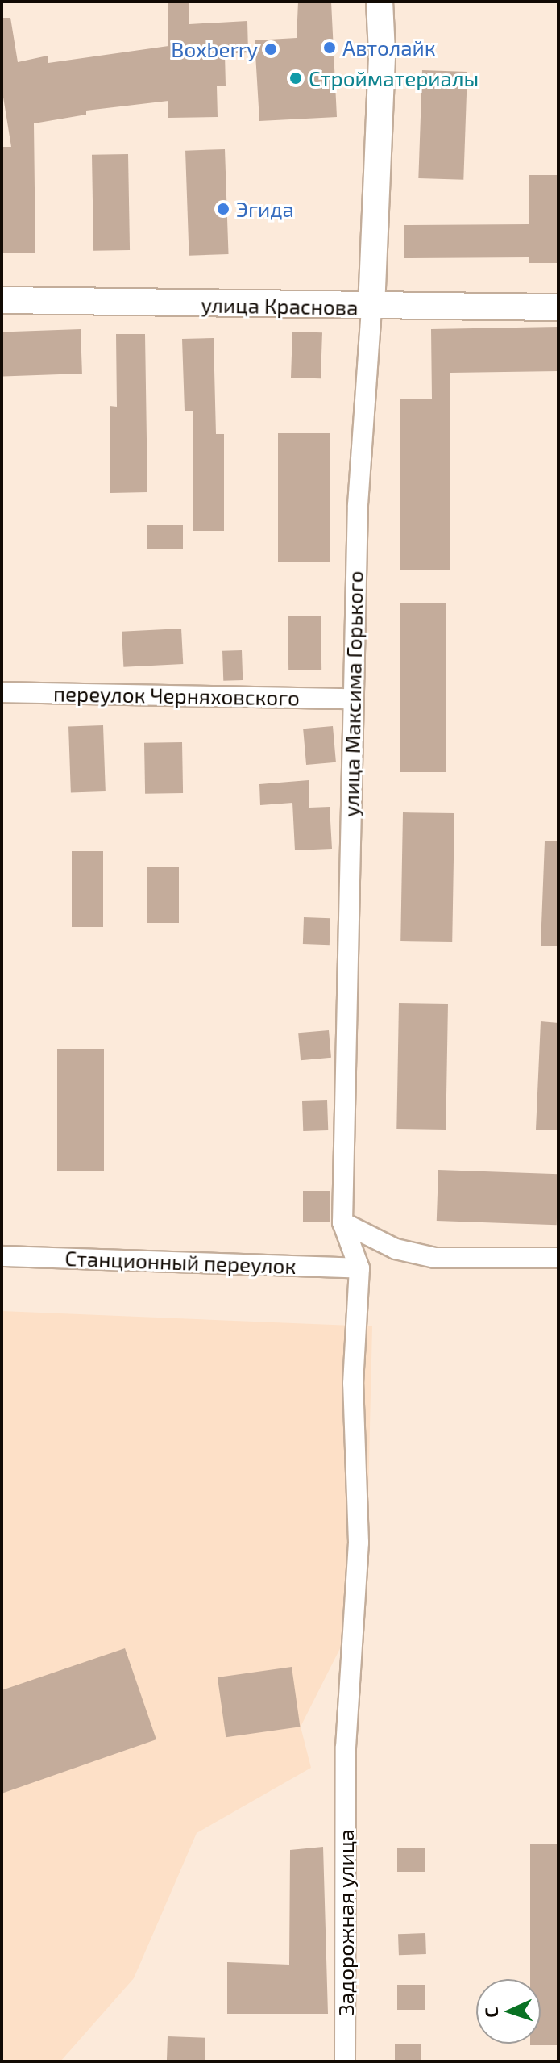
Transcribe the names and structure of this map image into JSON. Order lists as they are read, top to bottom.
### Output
{
  "streets": {
    "main road": ["улица Краснова", "улица Максима Горького"],
    "street": ["переулок Черняховского", "Станционный переулок", "Задорожная улица"]
  },
  "crossings": [
    ["улица Краснова", "улица Максима Горького"],
    ["улица Максима Горького", "переулок Черняховского"],
    ["улица Максима Горького", "Станционный переулок"],
    ["улица Максима Горького", "Задорожная улица"]
  ],
  "places": [
    "Автолайк",
    "Boxberry",
    "Стройматериалы",
    "Эгида"
  ],
  "north": "left"
}
